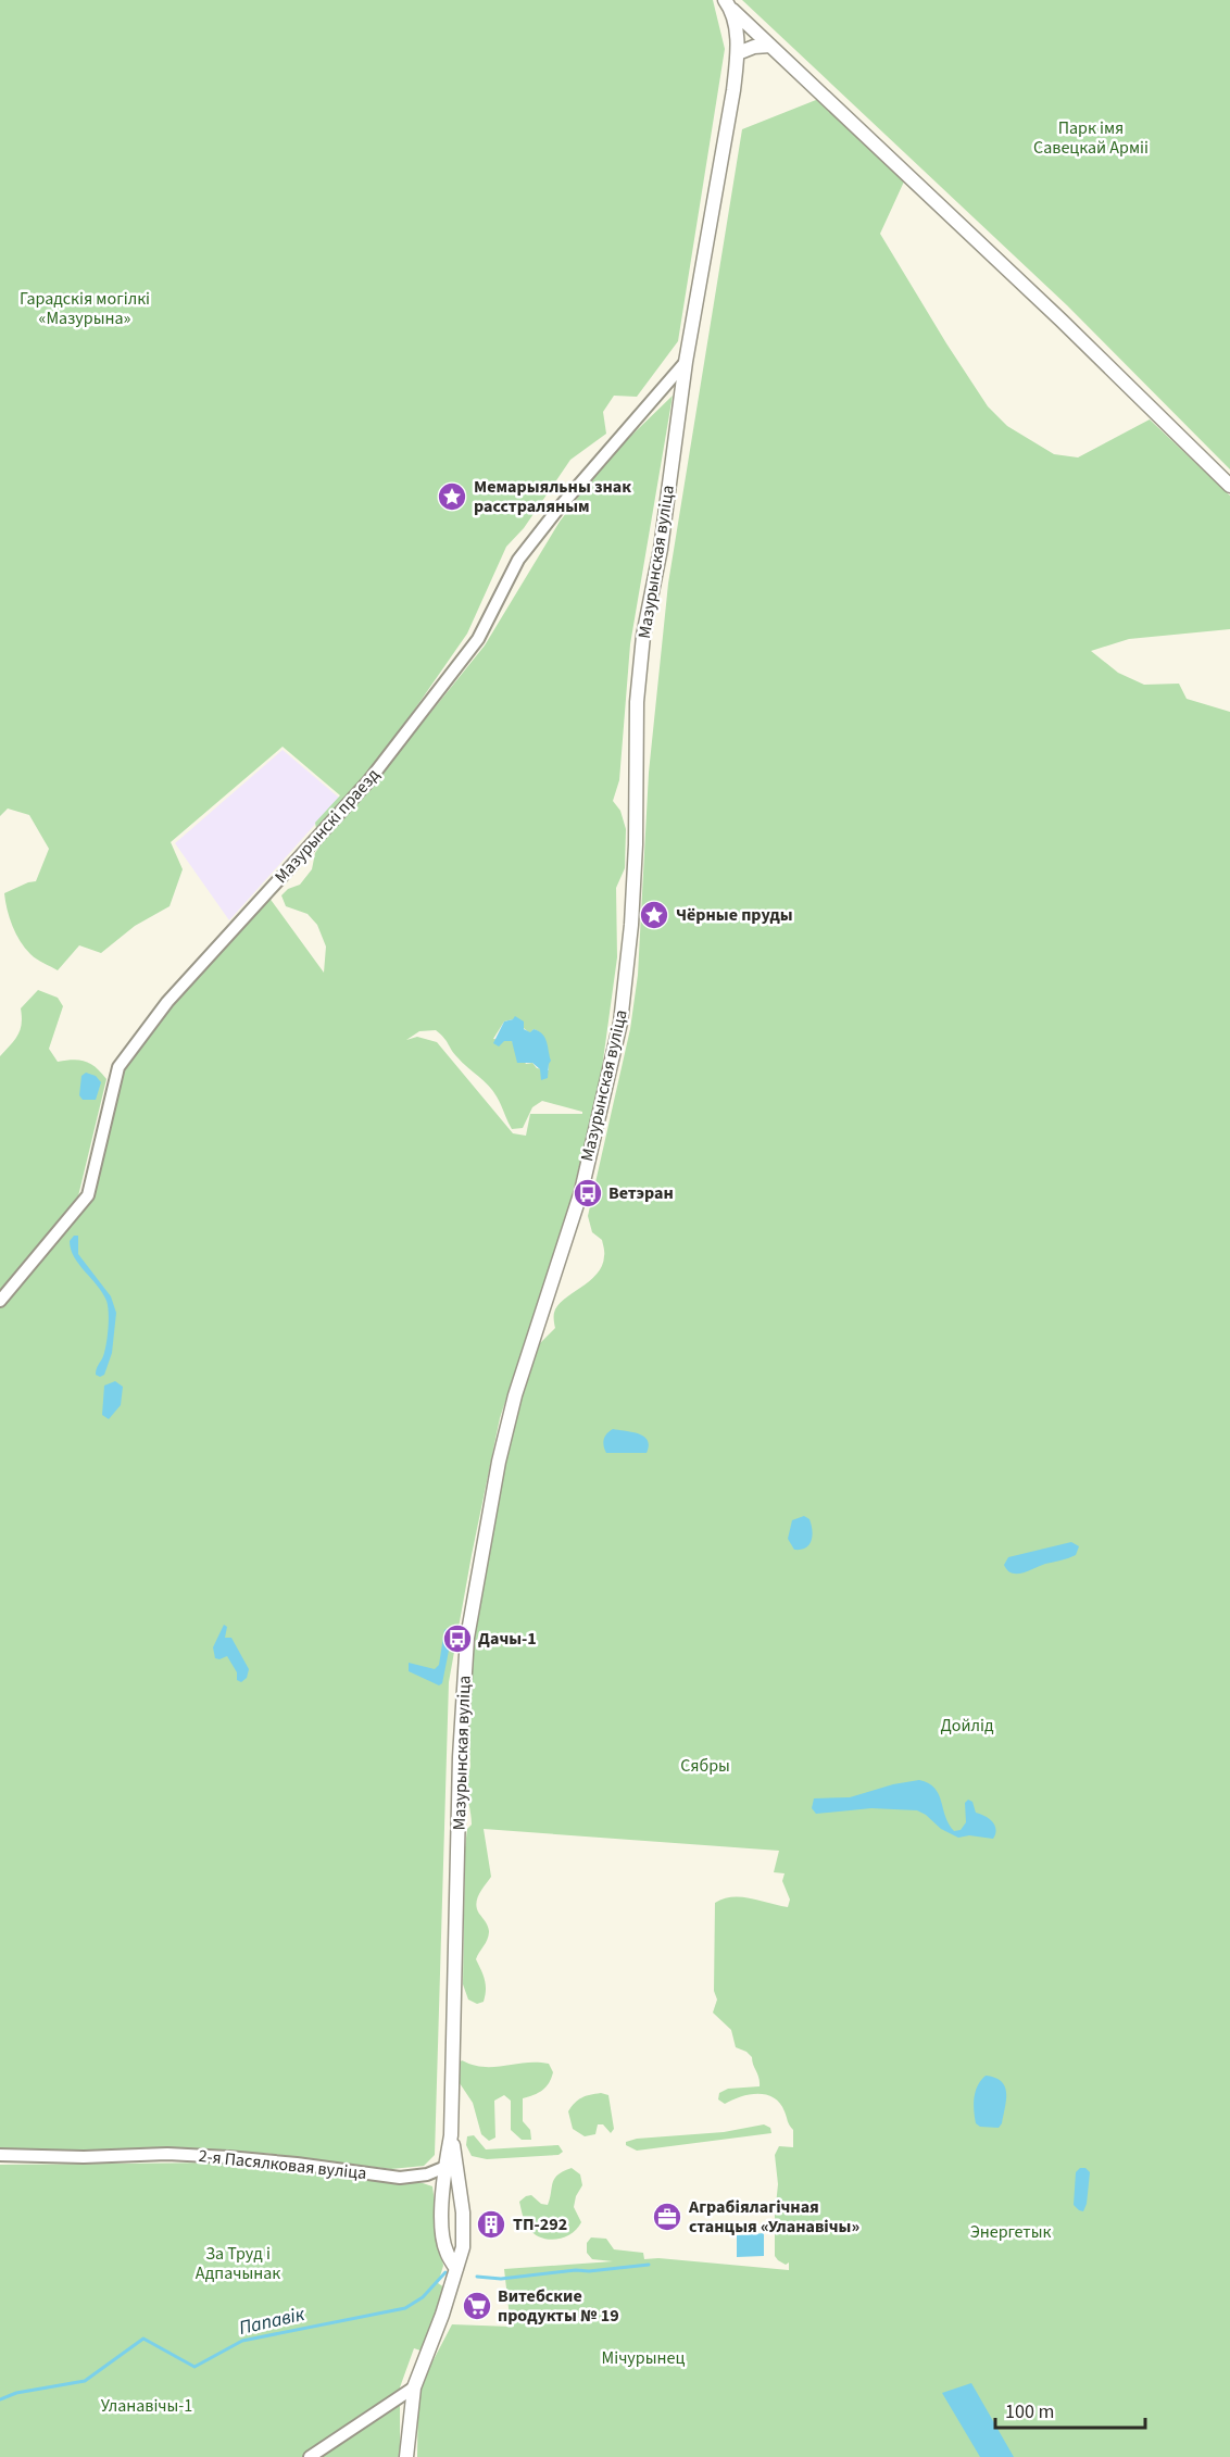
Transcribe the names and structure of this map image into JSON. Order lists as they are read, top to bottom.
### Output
{
  "streets": {
    "street": ["Мазурынская вуліца", "Мазурынскі праезд", "2-я Пасялковая вуліца"]
  },
  "crossings": [
    ["Мазурынская вуліца", "Мазурынскі праезд"],
    ["Мазурынская вуліца", "2-я Пасялковая вуліца"]
  ],
  "water": ["Папавік"],
  "parks": [
    "Парк імя Савецкай Арміі",
    "Гарадскія могілкі «Мазурына»",
    "Дойлід",
    "Сябры",
    "Энергетык",
    "За Труд і Адпачынак",
    "Мічурынец",
    "Уланавічы-1"
  ],
  "places": {
    "place": ["Мемарыяльны знак расстраляным", "Чёрные пруды"],
    "bus stop": ["Ветэран", "Дачы-1"],
    "office": ["Аграбіялагічная станцыя «Уланавічы»"],
    "building": ["ТП-292"],
    "supermarket": ["Витебские продукты № 19"]
  },
  "scale_bar": "100 m"
}
